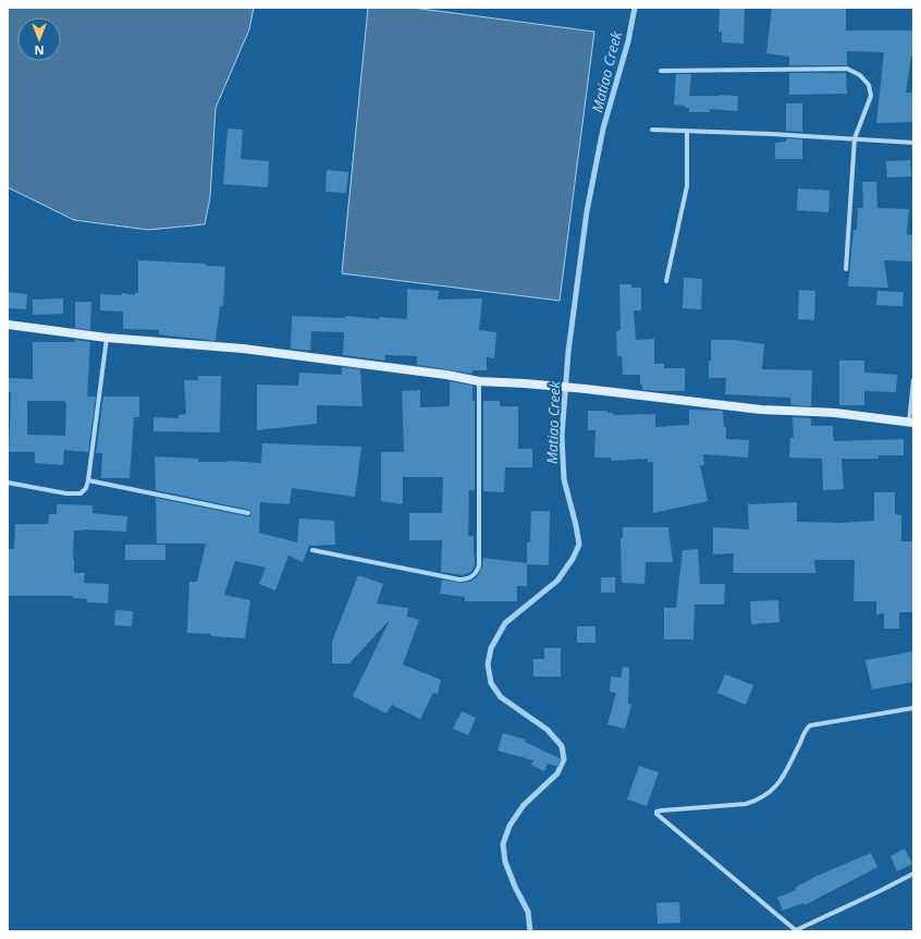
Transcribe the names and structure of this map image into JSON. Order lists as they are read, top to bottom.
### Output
{
  "water": ["Matiao Creek"],
  "north": "bottom"
}
